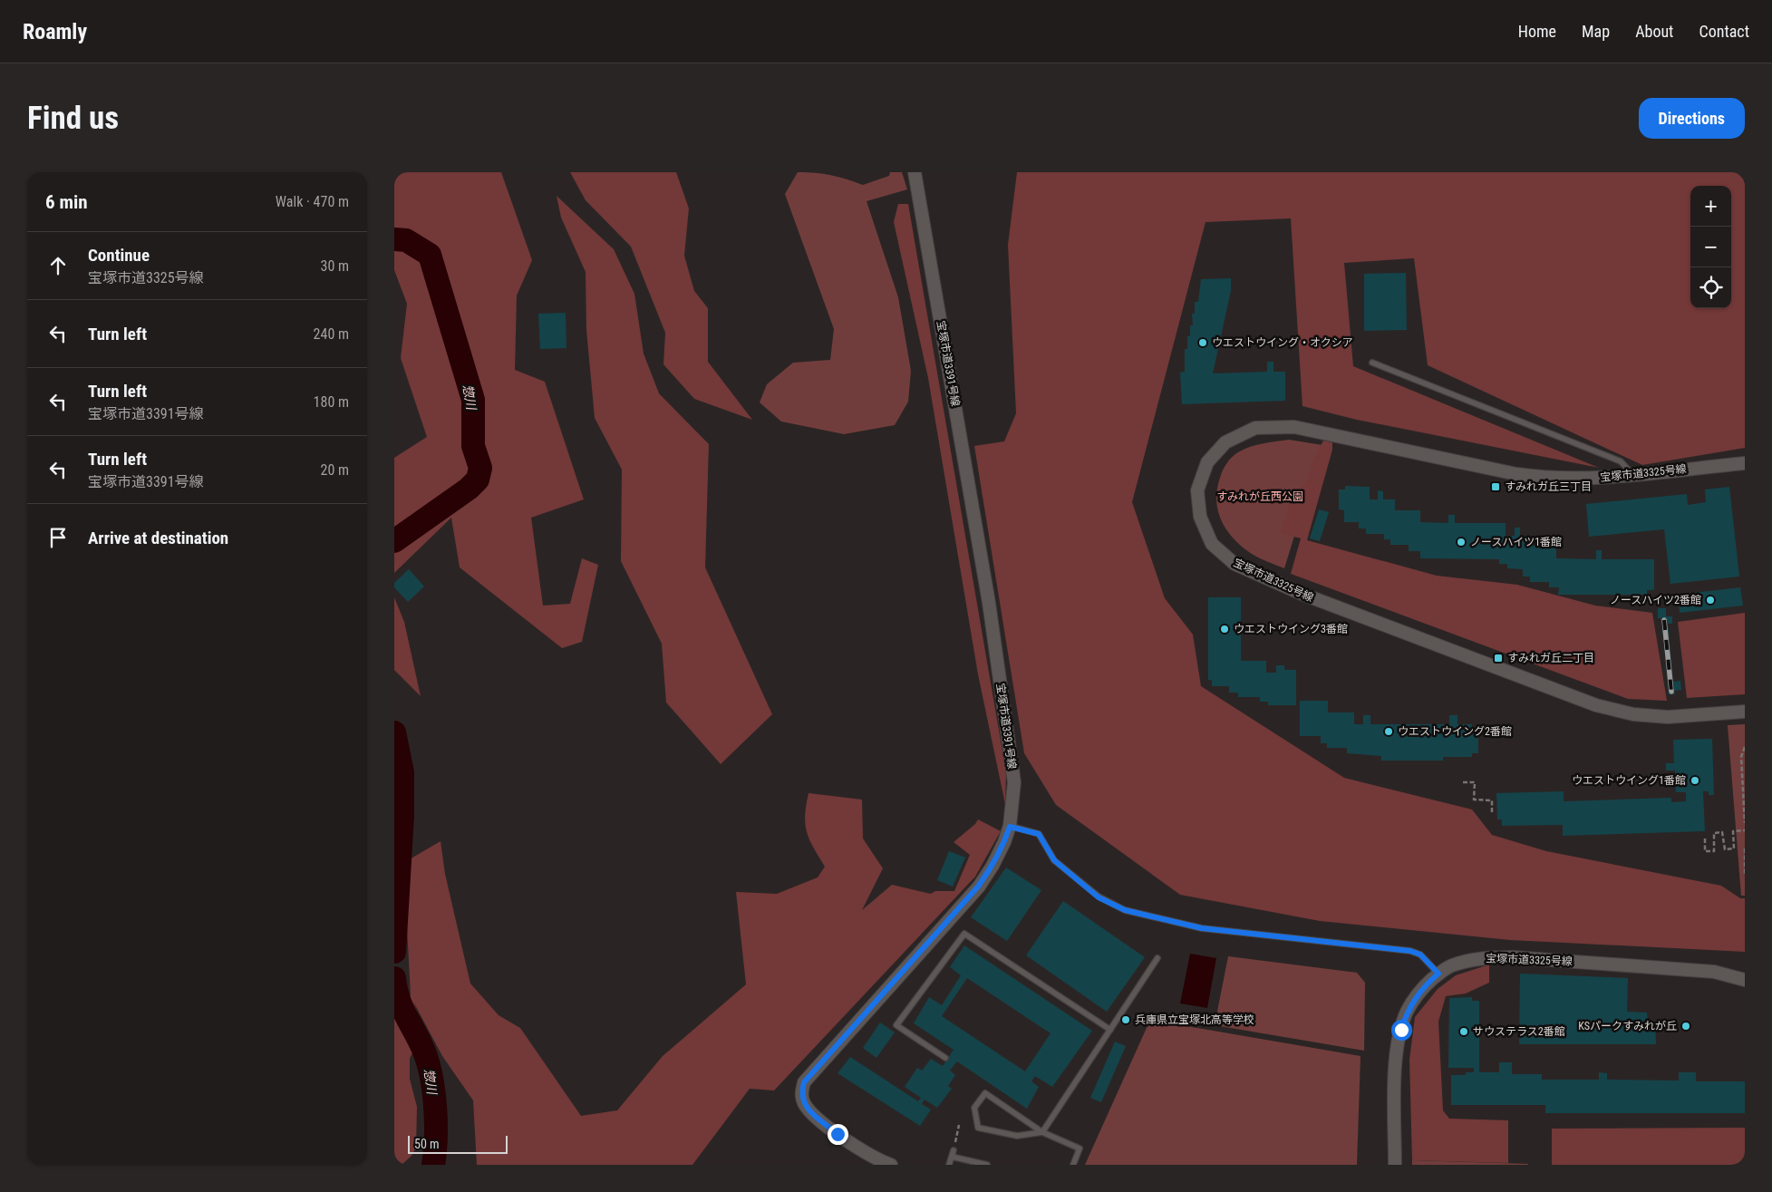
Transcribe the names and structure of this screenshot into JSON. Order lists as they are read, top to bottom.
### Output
{
  "streets": {
    "street": ["宝塚市道3391号線", "宝塚市道3325号線"]
  },
  "water": ["惣川"],
  "parks": ["すみれが丘西公園"],
  "places": {
    "other": [
      "ウエストウイング・オクシア",
      "ノースハイツ1番館",
      "ノースハイツ2番館",
      "ウエストウイング3番館",
      "ウエストウイング2番館",
      "ウエストウイング1番館",
      "兵庫県立宝塚北高等学校",
      "KSパークすみれが丘",
      "サウステラス2番館"
    ],
    "transit": ["すみれガ丘三丁目", "すみれガ丘二丁目"]
  },
  "scale_bar": "50 m",
  "page": {
    "header": "Roamly",
    "nav": [
      "Home",
      "Map",
      "About",
      "Contact"
    ],
    "buttons": "Directions",
    "title": "Find us",
    "heading": ["6 min", "Walk · 470 m"],
    "map_buttons": ["+", "−"],
    "list": [
      ["Continue", "宝塚市道3325号線", "30 m"],
      ["Turn left", "240 m"],
      ["Turn left", "宝塚市道3391号線", "180 m"],
      ["Turn left", "宝塚市道3391号線", "20 m"],
      "Arrive at destination"
    ],
    "scale": "50 m"
  }
}
